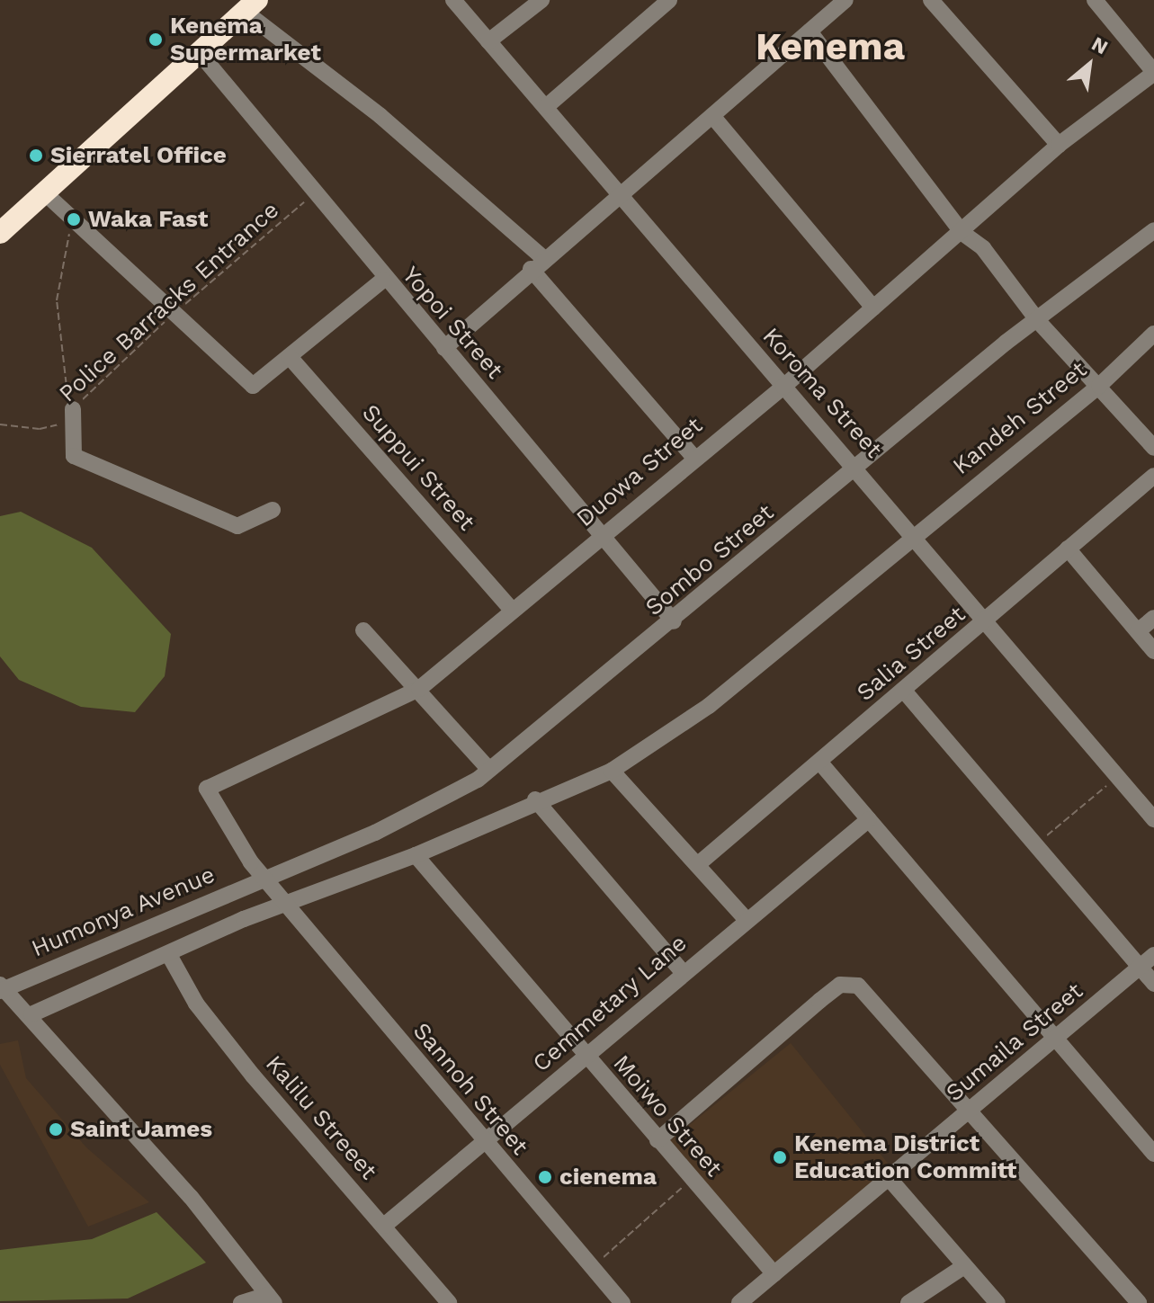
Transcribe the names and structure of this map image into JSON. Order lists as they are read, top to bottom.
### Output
{
  "streets": {
    "street": [
      "Yopoi Street",
      "Koroma Street",
      "Kandeh Street",
      "Suppui Street",
      "Duowa Street",
      "Sombo Street",
      "Salia Street",
      "Humonya Avenue",
      "Cemmetary Lane",
      "Sumaila Street",
      "Sannoh Street",
      "Moiwo Street",
      "Kalilu Streeet"
    ],
    "path": ["Police Barracks Entrance"]
  },
  "crossings": [
    ["Police Barracks Entrance", "Yopoi Street"],
    ["Yopoi Street", "Duowa Street"],
    ["Yopoi Street", "Sombo Street"],
    ["Koroma Street", "Kandeh Street"],
    ["Koroma Street", "Duowa Street"],
    ["Koroma Street", "Sombo Street"],
    ["Koroma Street", "Salia Street"],
    ["Kandeh Street", "Sannoh Street"],
    ["Kandeh Street", "Moiwo Street"],
    ["Kandeh Street", "Kalilu Streeet"],
    ["Suppui Street", "Duowa Street"],
    ["Duowa Street", "Sombo Street"],
    ["Duowa Street", "Humonya Avenue"],
    ["Duowa Street", "Sannoh Street"],
    ["Sombo Street", "Humonya Avenue"],
    ["Sombo Street", "Sannoh Street"],
    ["Humonya Avenue", "Sannoh Street"],
    ["Cemmetary Lane", "Sannoh Street"],
    ["Cemmetary Lane", "Moiwo Street"],
    ["Cemmetary Lane", "Kalilu Streeet"],
    ["Sumaila Street", "Moiwo Street"]
  ],
  "districts": ["Kenema"],
  "places": [
    "Kenema Supermarket",
    "Sierratel Office",
    "Waka Fast",
    "Saint James",
    "Kenema District Education Committ",
    "cienema"
  ],
  "north": "top right"
}
